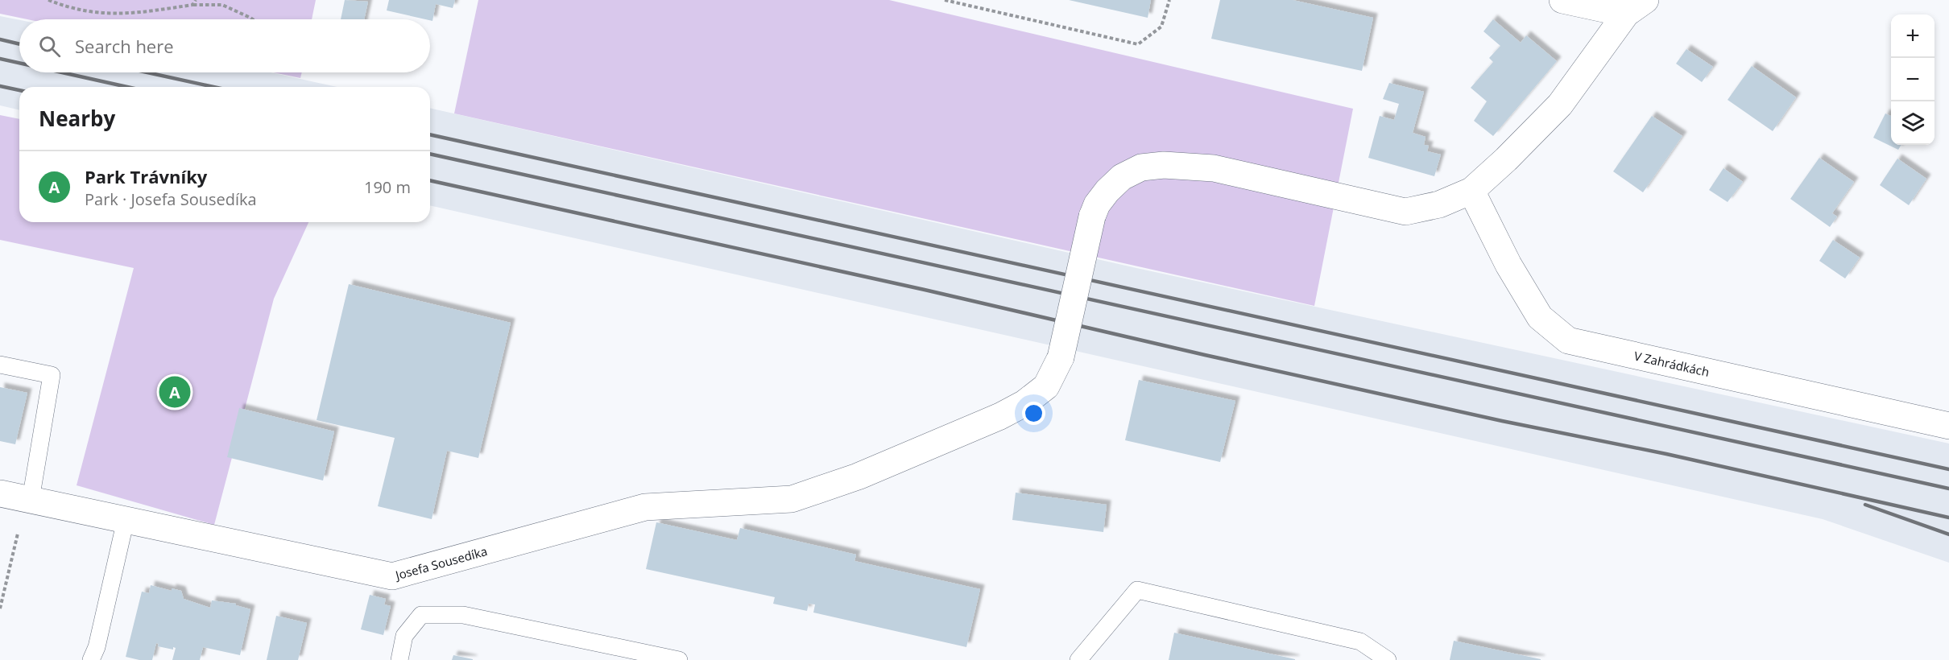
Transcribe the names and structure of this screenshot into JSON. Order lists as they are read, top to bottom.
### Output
{
  "streets": {
    "street": ["V Zahrádkách", "Josefa Sousedíka"]
  },
  "crossings": [
    ["V Zahrádkách", "Josefa Sousedíka"]
  ],
  "page": {
    "map_buttons": ["+", "−"],
    "search": "Search here",
    "heading": "Nearby",
    "list": [
      {
        "mark": "A",
        "name": "Park Trávníky",
        "note": "Park · Josefa Sousedíka",
        "value": "190 m"
      }
    ],
    "pins": "A"
  }
}
